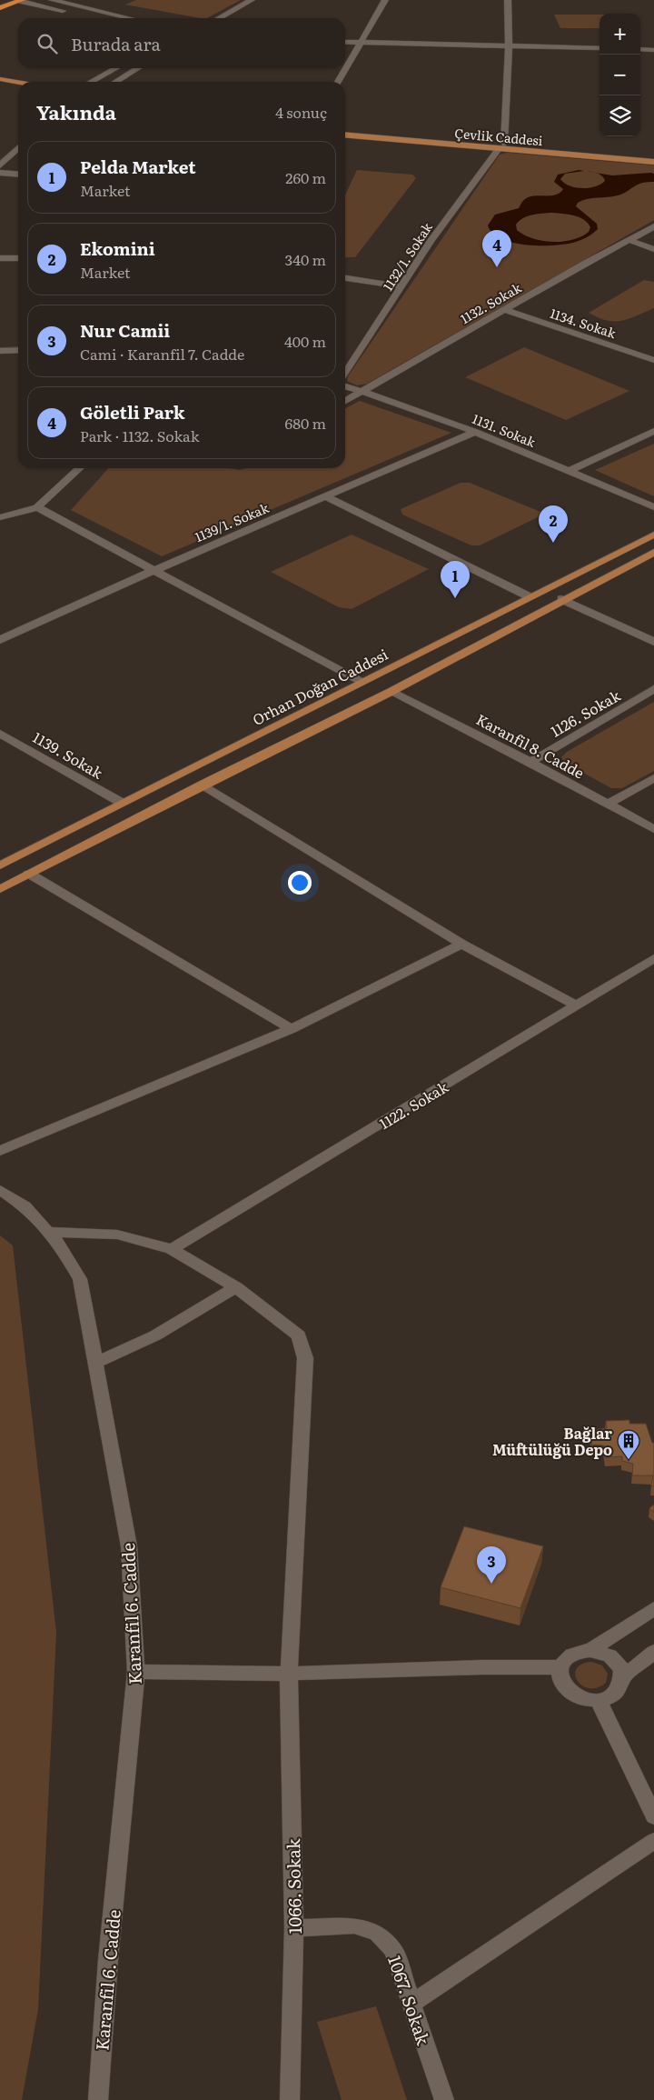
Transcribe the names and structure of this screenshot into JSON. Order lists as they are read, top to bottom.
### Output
{
  "streets": {
    "main road": ["Çevlik Caddesi", "Orhan Doğan Caddesi"],
    "street": [
      "1132/1. Sokak",
      "1132. Sokak",
      "1134. Sokak",
      "1131. Sokak",
      "1139/1. Sokak",
      "1126. Sokak",
      "Karanfil 8. Cadde",
      "1139. Sokak",
      "1122. Sokak",
      "Karanfil 6. Cadde",
      "1066. Sokak",
      "1067. Sokak"
    ]
  },
  "crossings": [
    ["Çevlik Caddesi", "1132/1. Sokak"],
    ["1132. Sokak", "1134. Sokak"],
    ["1132. Sokak", "1131. Sokak"],
    ["1131. Sokak", "1139/1. Sokak"],
    ["Orhan Doğan Caddesi", "1139. Sokak"],
    ["1126. Sokak", "Karanfil 8. Cadde"],
    ["1122. Sokak", "1066. Sokak"],
    ["Karanfil 6. Cadde", "1066. Sokak"],
    ["1066. Sokak", "1067. Sokak"]
  ],
  "places": {
    "building": ["Bağlar Müftülüğü Depo"]
  },
  "page": {
    "map_buttons": ["+", "−"],
    "search": "Burada ara",
    "heading": ["Yakında", "4 sonuç"],
    "list": [
      {
        "mark": "1",
        "name": "Pelda Market",
        "note": "Market",
        "value": "260 m"
      },
      {
        "mark": "2",
        "name": "Ekomini",
        "note": "Market",
        "value": "340 m"
      },
      {
        "mark": "3",
        "name": "Nur Camii",
        "note": "Cami · Karanfil 7. Cadde",
        "value": "400 m"
      },
      {
        "mark": "4",
        "name": "Göletli Park",
        "note": "Park · 1132. Sokak",
        "value": "680 m"
      }
    ],
    "pins": [
      "4",
      "2",
      "1",
      "3"
    ]
  }
}
